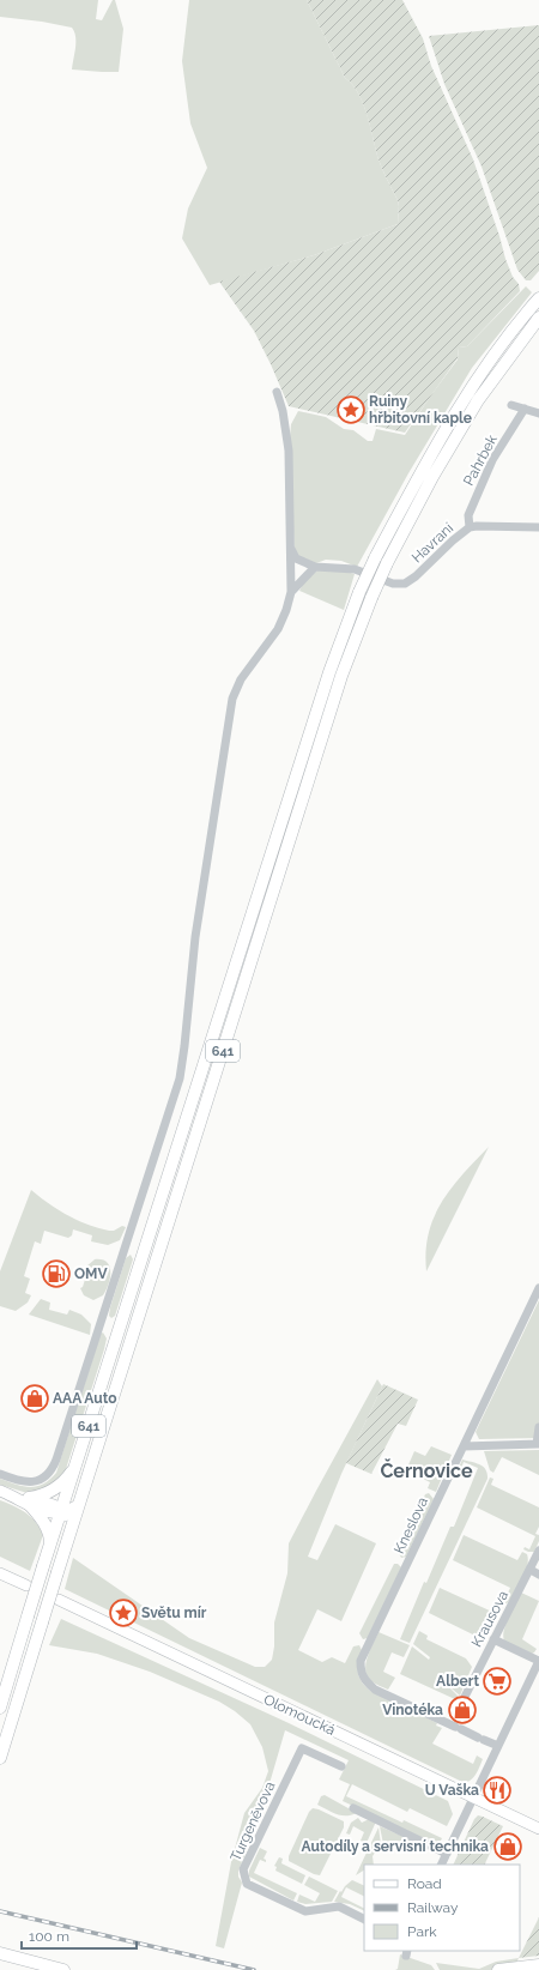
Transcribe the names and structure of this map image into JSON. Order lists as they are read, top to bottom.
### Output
{
  "streets": {
    "highway": ["641"],
    "main road": ["Olomoucká"],
    "street": [
      "Pahrbek",
      "Havraní",
      "Kneslova",
      "Krausova",
      "Turgeněvova"
    ]
  },
  "crossings": [
    ["Pahrbek", "Havraní"]
  ],
  "districts": ["Černovice"],
  "places": {
    "place": ["Ruiny hřbitovní kaple", "Světu mír"],
    "fuel station": ["OMV"],
    "shop": ["AAA Auto", "Vinotéka", "Autodíly a servisní technika"],
    "supermarket": ["Albert"],
    "restaurant": ["U Vaška"]
  },
  "legend": ["Road", "Railway", "Park"],
  "scale_bar": "100 m"
}
